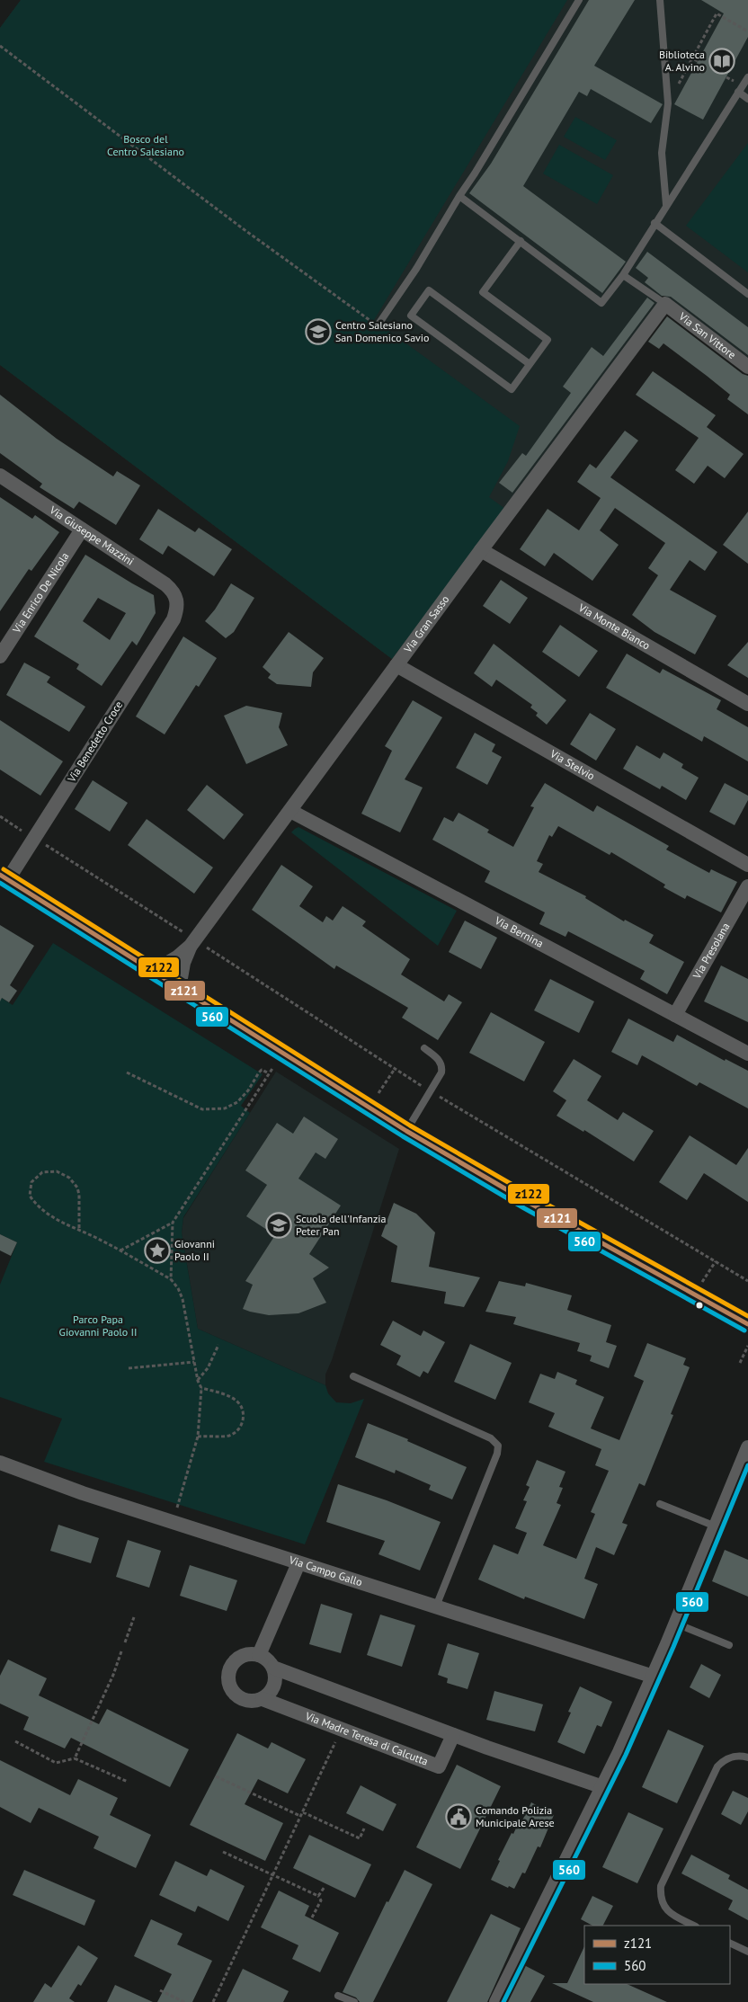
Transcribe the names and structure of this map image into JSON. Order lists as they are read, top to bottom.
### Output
{
  "streets": {
    "street": [
      "Via San Vittore",
      "Via Giuseppe Mazzini",
      "Via Enrico De Nicola",
      "Via Gran Sasso",
      "Via Monte Bianco",
      "Via Benedetto Croce",
      "Via Stelvio",
      "Via Bernina",
      "Via Presolana",
      "Via Campo Gallo",
      "Via Madre Teresa di Calcutta"
    ]
  },
  "crossings": [
    ["Via San Vittore", "Via Gran Sasso"],
    ["Via Giuseppe Mazzini", "Via Enrico De Nicola"],
    ["Via Giuseppe Mazzini", "Via Benedetto Croce"],
    ["Via Gran Sasso", "Via Monte Bianco"],
    ["Via Gran Sasso", "Via Stelvio"],
    ["Via Gran Sasso", "Via Bernina"],
    ["Via Bernina", "Via Presolana"]
  ],
  "parks": ["Bosco del Centro Salesiano", "Parco Papa Giovanni Paolo II"],
  "places": {
    "library": ["Biblioteca A. Alvino"],
    "school or university": ["Centro Salesiano San Domenico Savio", "Scuola dell'Infanzia Peter Pan"],
    "place": ["Giovanni Paolo II"],
    "public building": ["Comando Polizia Municipale Arese"]
  },
  "lines": ["transit line z122", "transit line z121", "transit line 560"],
  "legend": ["z121", "560"]
}
